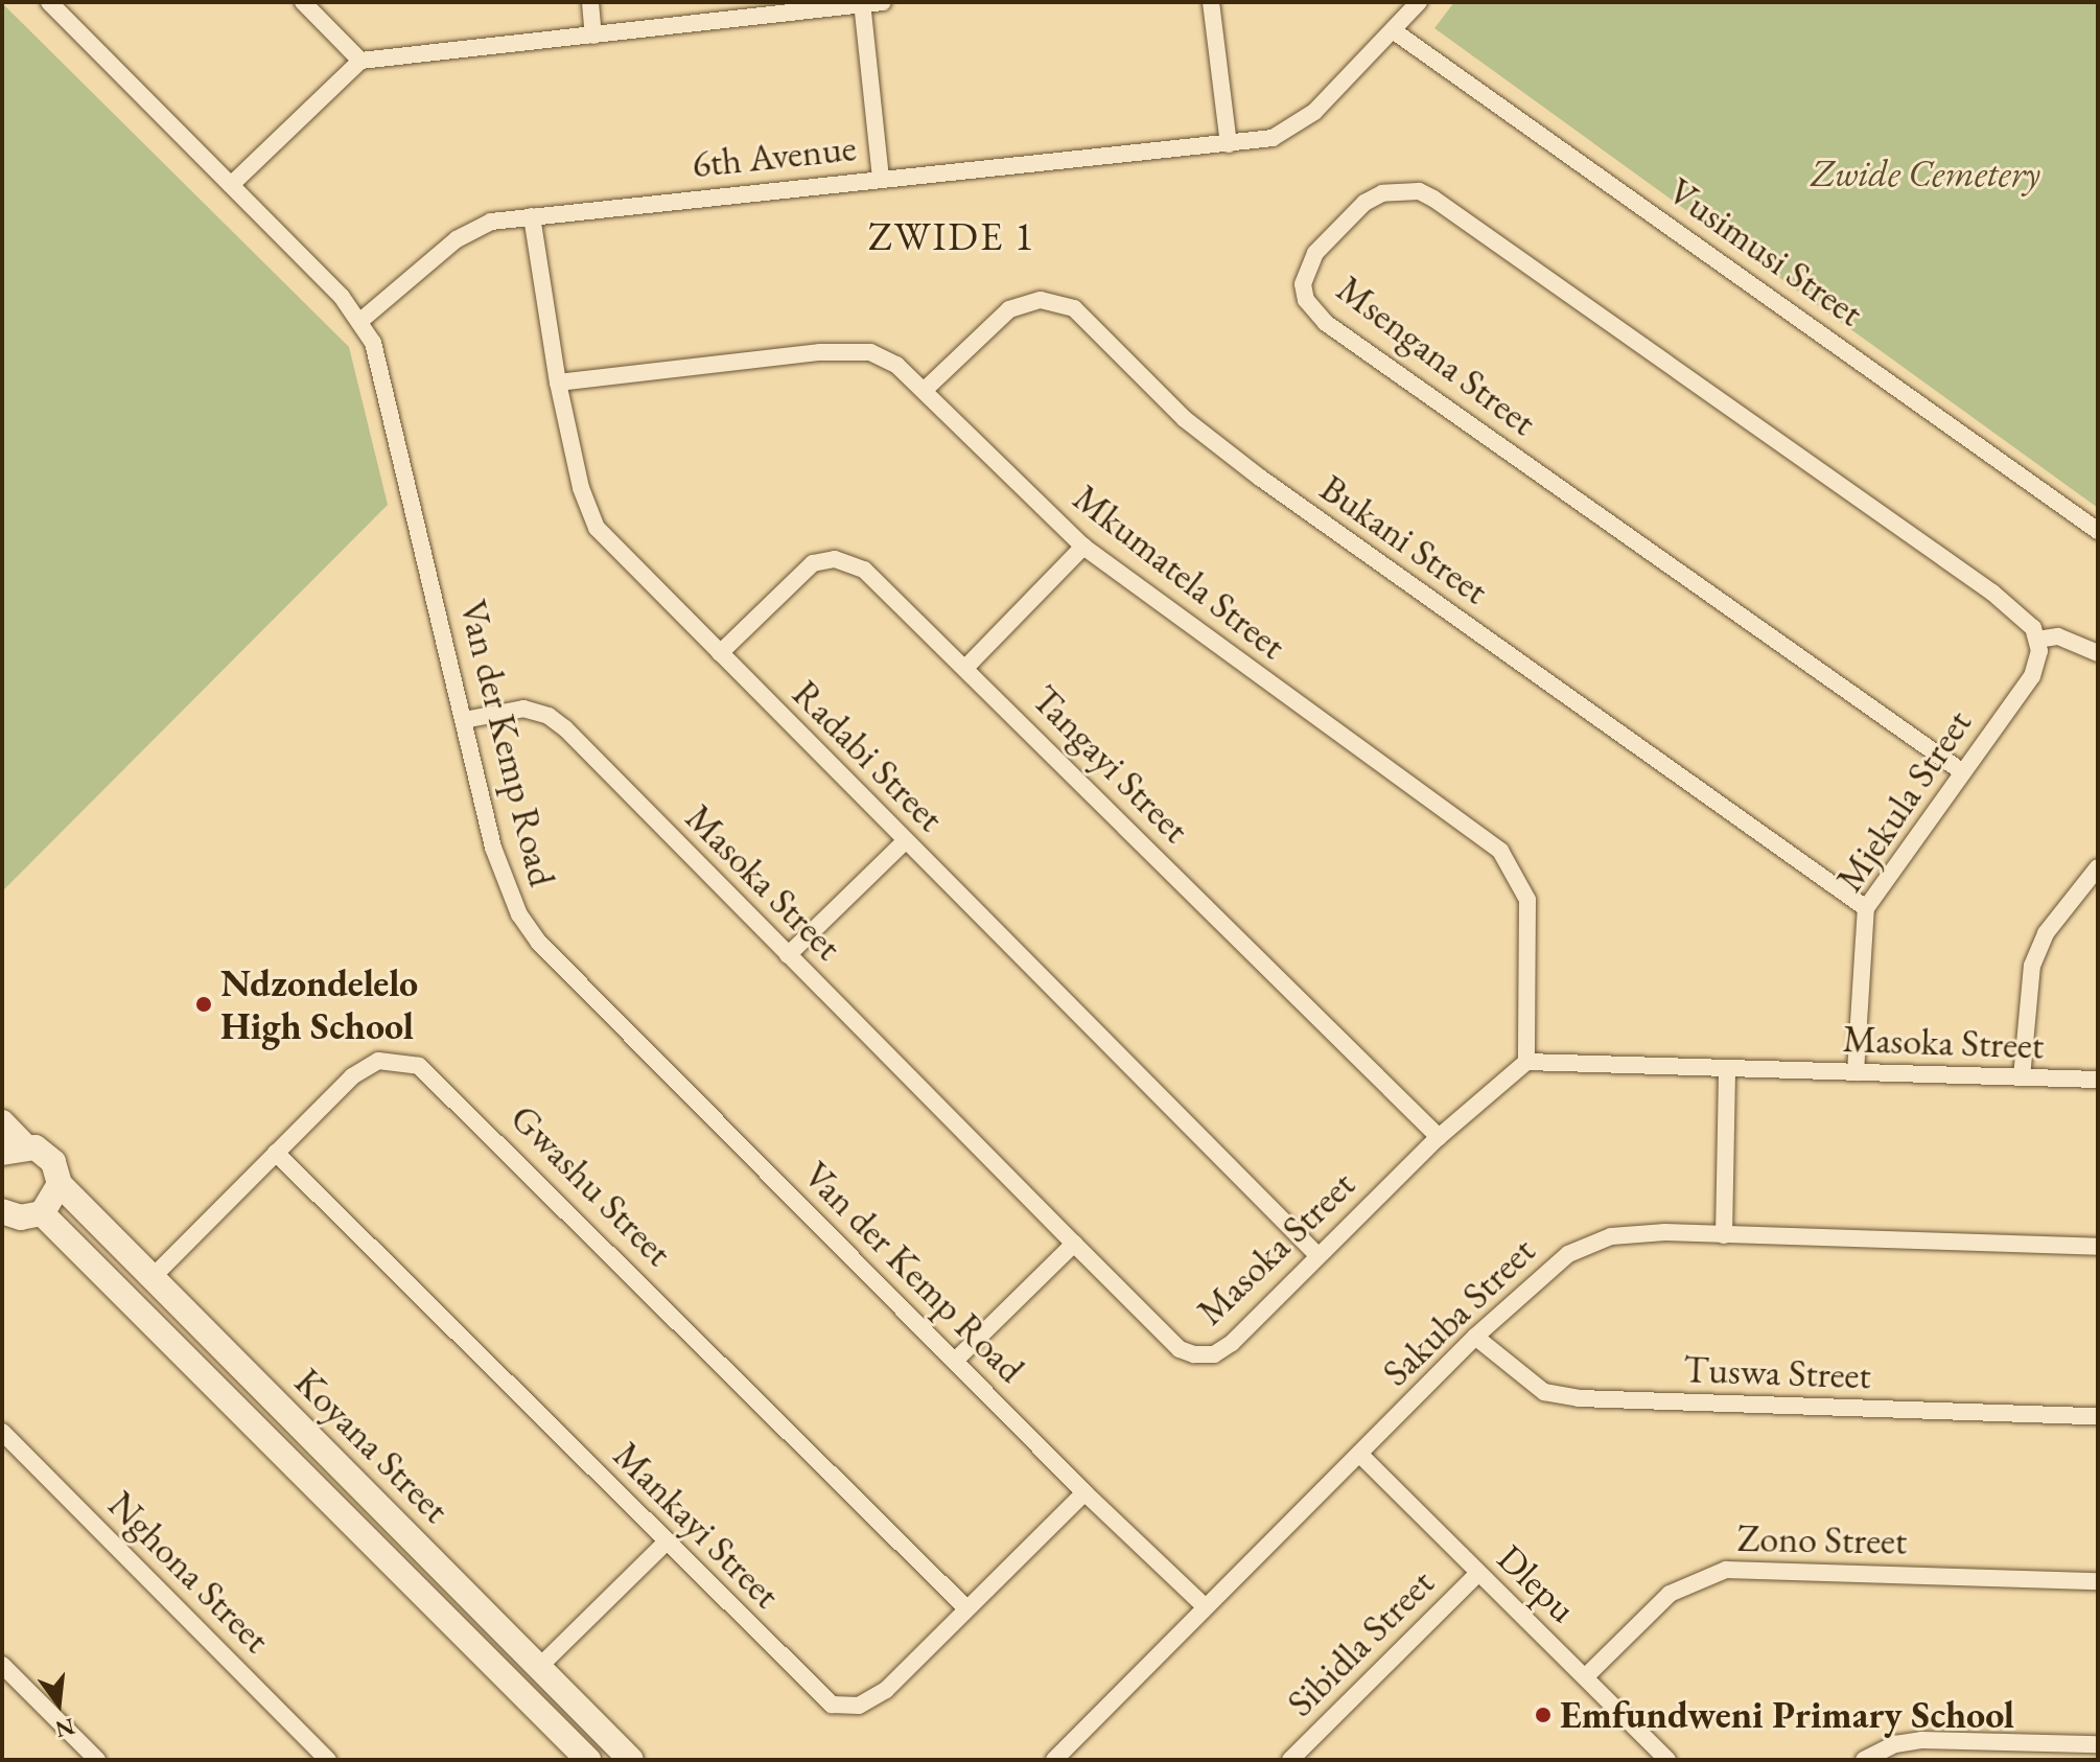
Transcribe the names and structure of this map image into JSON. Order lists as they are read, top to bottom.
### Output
{
  "streets": {
    "main road": ["Koyana Street"],
    "street": [
      "6th Avenue",
      "Vusimusi Street",
      "Msengana Street",
      "Bukani Street",
      "Mkumatela Street",
      "Van der Kemp Road",
      "Radabi Street",
      "Tangayi Street",
      "Mjekula Street",
      "Masoka Street",
      "Gwashu Street",
      "Sakuba Street",
      "Tuswa Street",
      "Mankayi Street",
      "Zono Street",
      "Nghona Street",
      "Dlepu",
      "Sibidla Street"
    ]
  },
  "crossings": [
    ["6th Avenue", "Vusimusi Street"],
    ["6th Avenue", "Van der Kemp Road"],
    ["6th Avenue", "Radabi Street"],
    ["Msengana Street", "Mjekula Street"],
    ["Bukani Street", "Mkumatela Street"],
    ["Bukani Street", "Mjekula Street"],
    ["Mkumatela Street", "Radabi Street"],
    ["Mkumatela Street", "Masoka Street"],
    ["Van der Kemp Road", "Masoka Street"],
    ["Van der Kemp Road", "Sakuba Street"],
    ["Van der Kemp Road", "Mankayi Street"],
    ["Radabi Street", "Tangayi Street"],
    ["Radabi Street", "Masoka Street"],
    ["Tangayi Street", "Masoka Street"],
    ["Mjekula Street", "Masoka Street"],
    ["Gwashu Street", "Koyana Street"],
    ["Gwashu Street", "Mankayi Street"],
    ["Sakuba Street", "Tuswa Street"],
    ["Sakuba Street", "Dlepu"],
    ["Zono Street", "Dlepu"],
    ["Dlepu", "Sibidla Street"]
  ],
  "districts": ["ZWIDE 1"],
  "parks": ["Zwide Cemetery"],
  "places": ["Ndzondelelo High School", "Emfundweni Primary School"],
  "north": "bottom"
}
